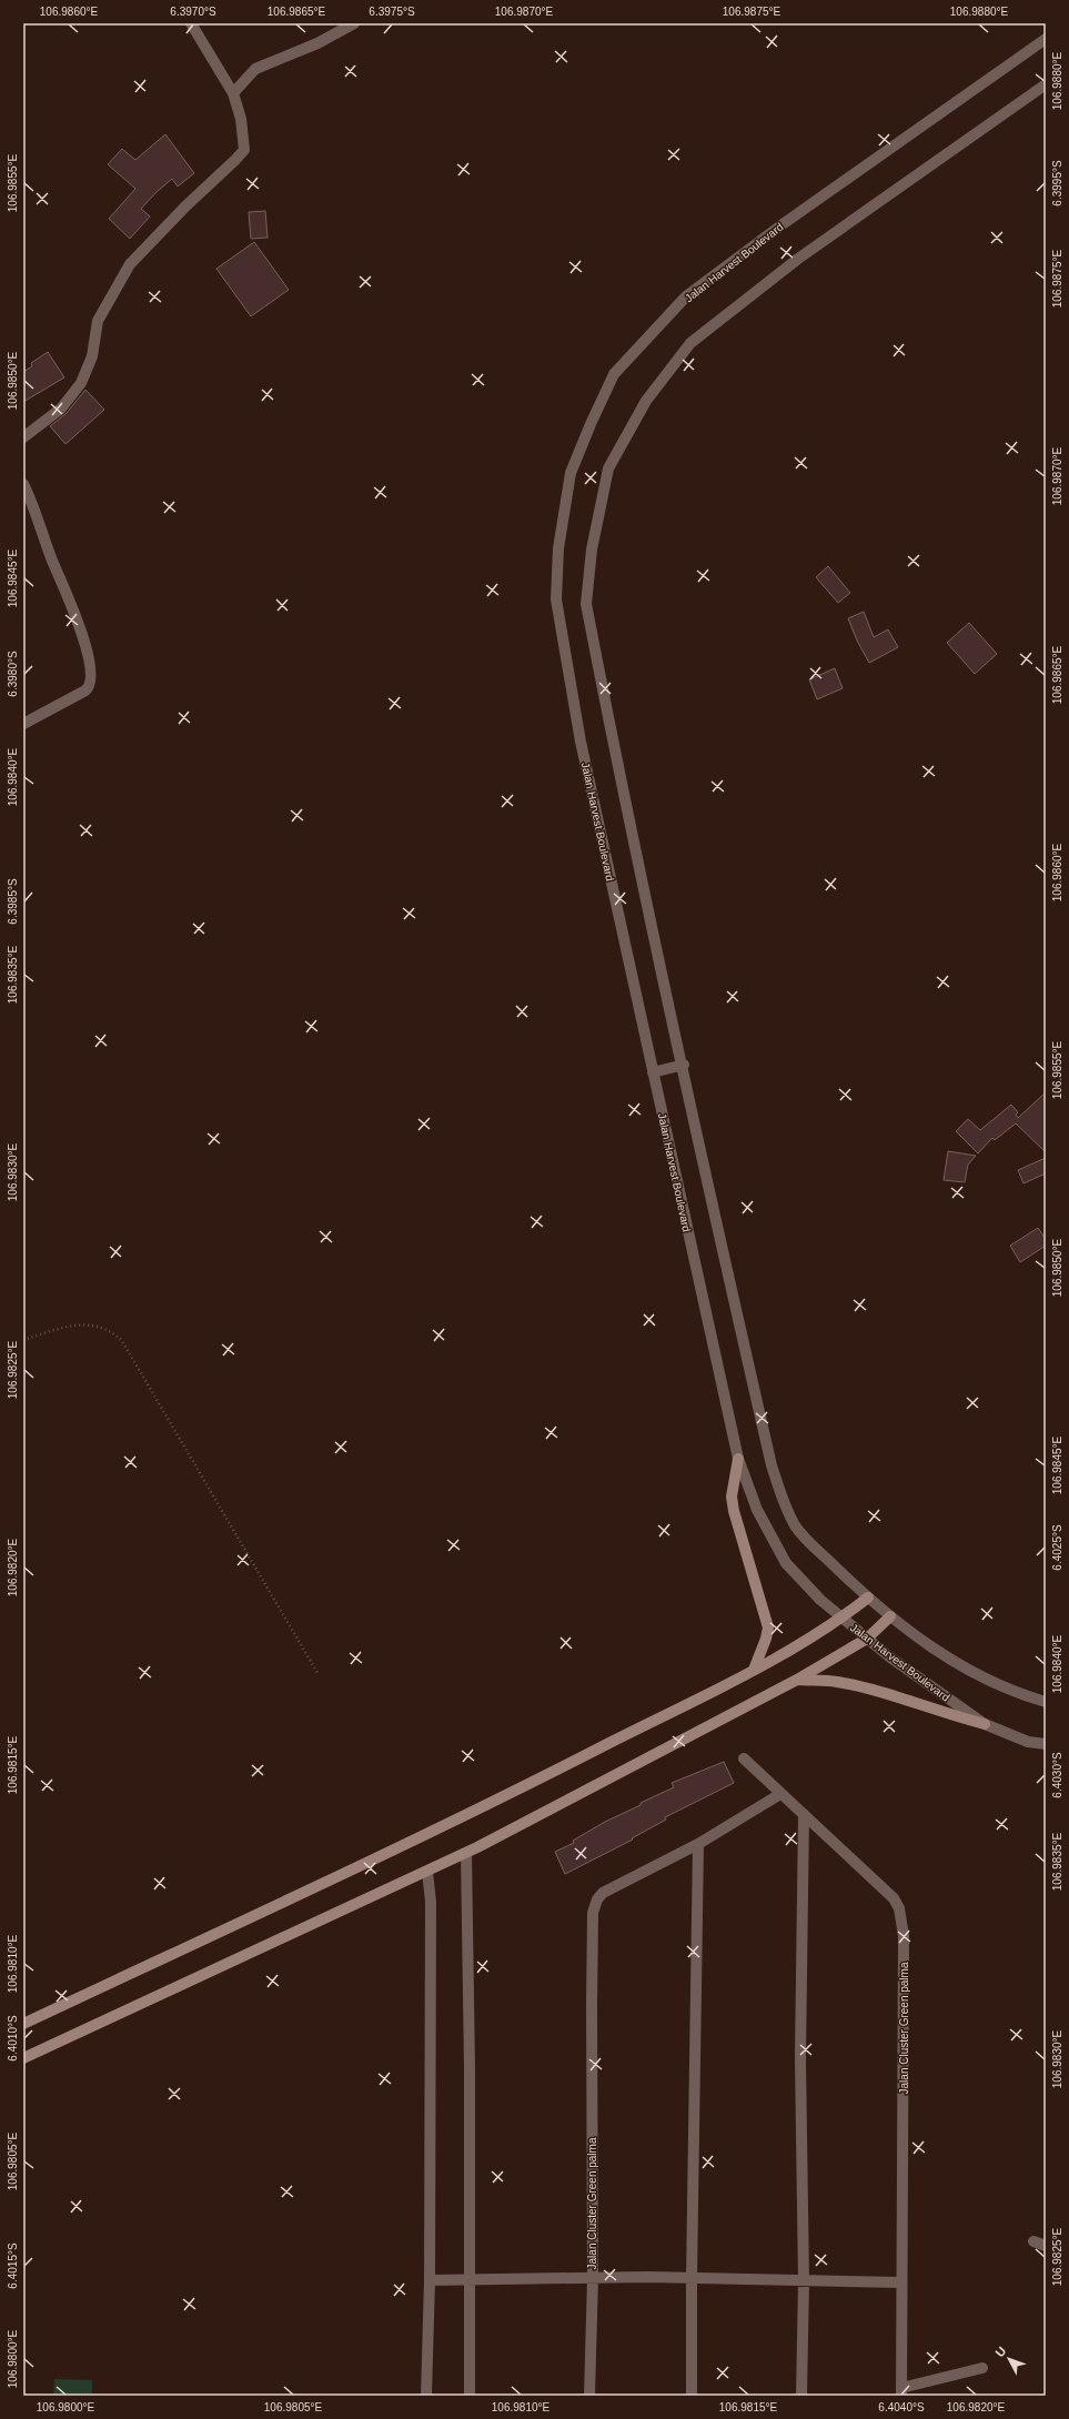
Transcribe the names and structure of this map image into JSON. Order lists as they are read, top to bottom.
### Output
{
  "streets": {
    "street": ["Jalan Harvest Boulevard", "Jalan Cluster Green palma"]
  },
  "north": "top left",
  "coordinates": [
    "106.9860°E",
    "6.3970°S",
    "106.9865°E",
    "6.3975°S",
    "106.9870°E",
    "106.9875°E",
    "106.9880°E",
    "6.3995°S",
    "106.9855°E",
    "106.9850°E",
    "106.9845°E",
    "6.3980°S",
    "106.9840°E",
    "6.3985°S",
    "106.9835°E",
    "106.9830°E",
    "106.9825°E",
    "6.4025°S",
    "106.9820°E",
    "106.9815°E",
    "6.4030°S",
    "106.9810°E",
    "6.4010°S",
    "106.9805°E",
    "6.4015°S",
    "106.9800°E",
    "6.4040°S"
  ]
}
